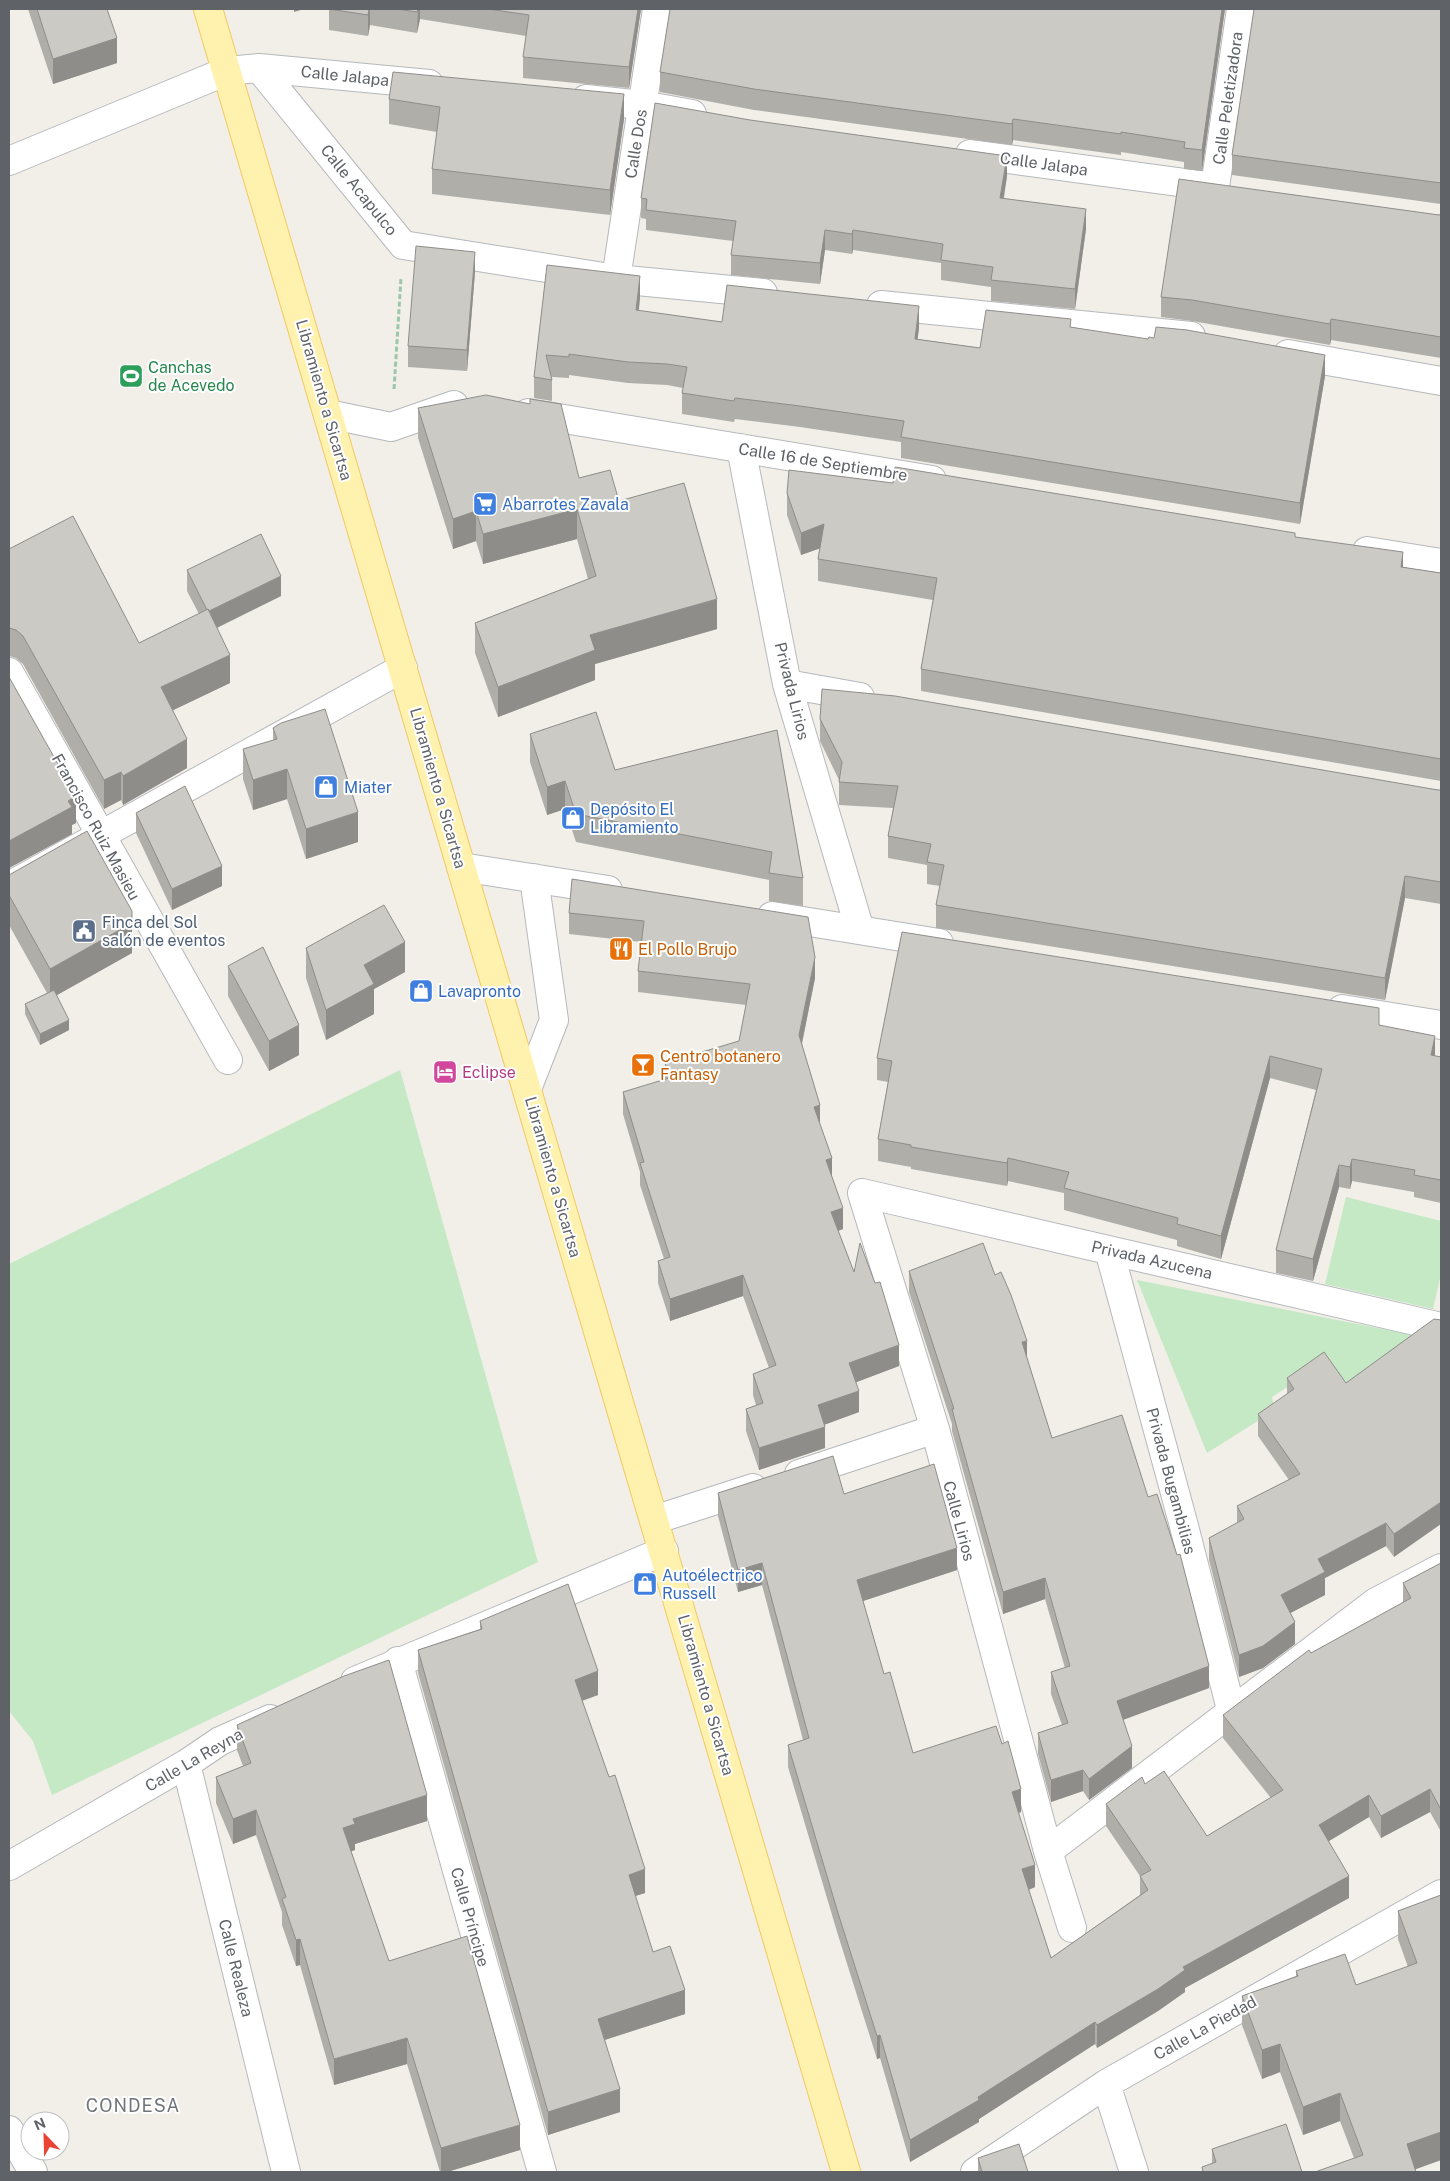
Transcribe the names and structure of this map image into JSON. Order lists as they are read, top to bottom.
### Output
{
  "streets": {
    "main road": ["Libramiento a Sicartsa"],
    "street": [
      "Calle Jalapa",
      "Calle Peletizadora",
      "Calle Dos",
      "Calle Acapulco",
      "Calle 16 de Septiembre",
      "Privada Lirios",
      "Francisco Ruiz Masieu",
      "Privada Azucena",
      "Privada Bugambilias",
      "Calle Lirios",
      "Calle La Reyna",
      "Calle Príncipe",
      "Calle Realeza",
      "Calle La Piedad"
    ]
  },
  "crossings": [
    ["Calle Jalapa", "Calle Peletizadora"],
    ["Calle Jalapa", "Calle Acapulco"],
    ["Calle Jalapa", "Libramiento a Sicartsa"],
    ["Calle Dos", "Calle Acapulco"],
    ["Calle 16 de Septiembre", "Privada Lirios"],
    ["Privada Azucena", "Privada Bugambilias"],
    ["Privada Azucena", "Calle Lirios"],
    ["Calle La Reyna", "Calle Realeza"]
  ],
  "districts": ["CONDESA"],
  "places": {
    "sports": ["Canchas de Acevedo"],
    "supermarket": ["Abarrotes Zavala"],
    "shop": [
      "Miater",
      "Depósito El Libramiento",
      "Lavapronto",
      "Autoélectrico Russell"
    ],
    "public building": ["Finca del Sol salón de eventos"],
    "restaurant": ["El Pollo Brujo"],
    "bar": ["Centro botanero Fantasy"],
    "hotel": ["Eclipse"]
  },
  "north": "top left"
}
